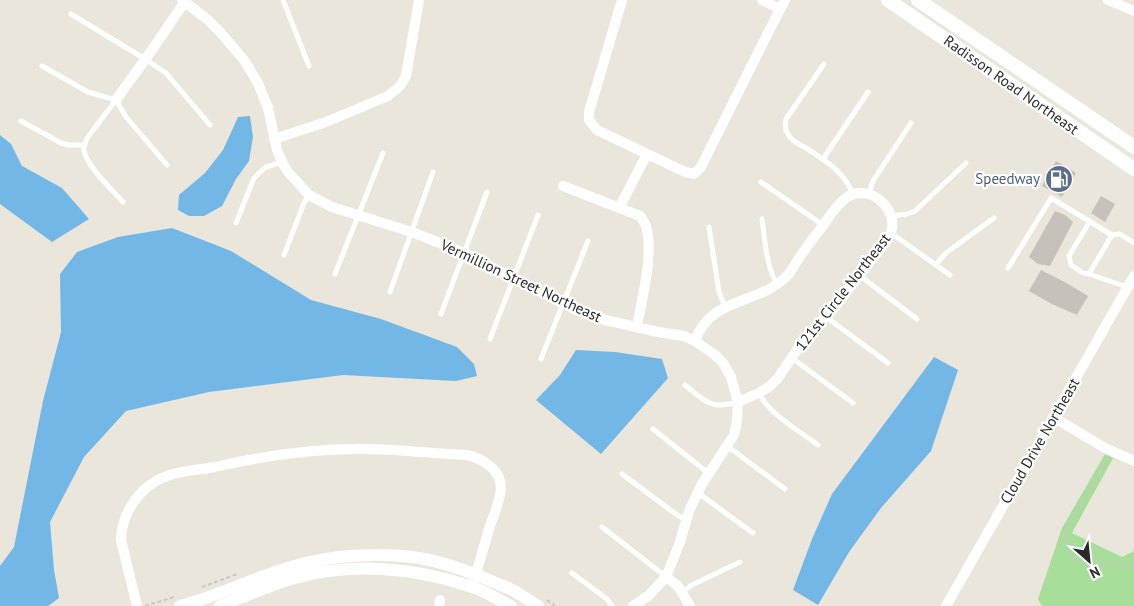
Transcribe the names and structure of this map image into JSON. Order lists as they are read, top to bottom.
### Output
{
  "streets": {
    "main road": ["Radisson Road Northeast"],
    "street": ["Vermillion Street Northeast", "121st Circle Northeast", "Cloud Drive Northeast"]
  },
  "crossings": [
    ["Vermillion Street Northeast", "121st Circle Northeast"]
  ],
  "places": {
    "fuel station": ["Speedway"]
  },
  "north": "bottom right"
}
